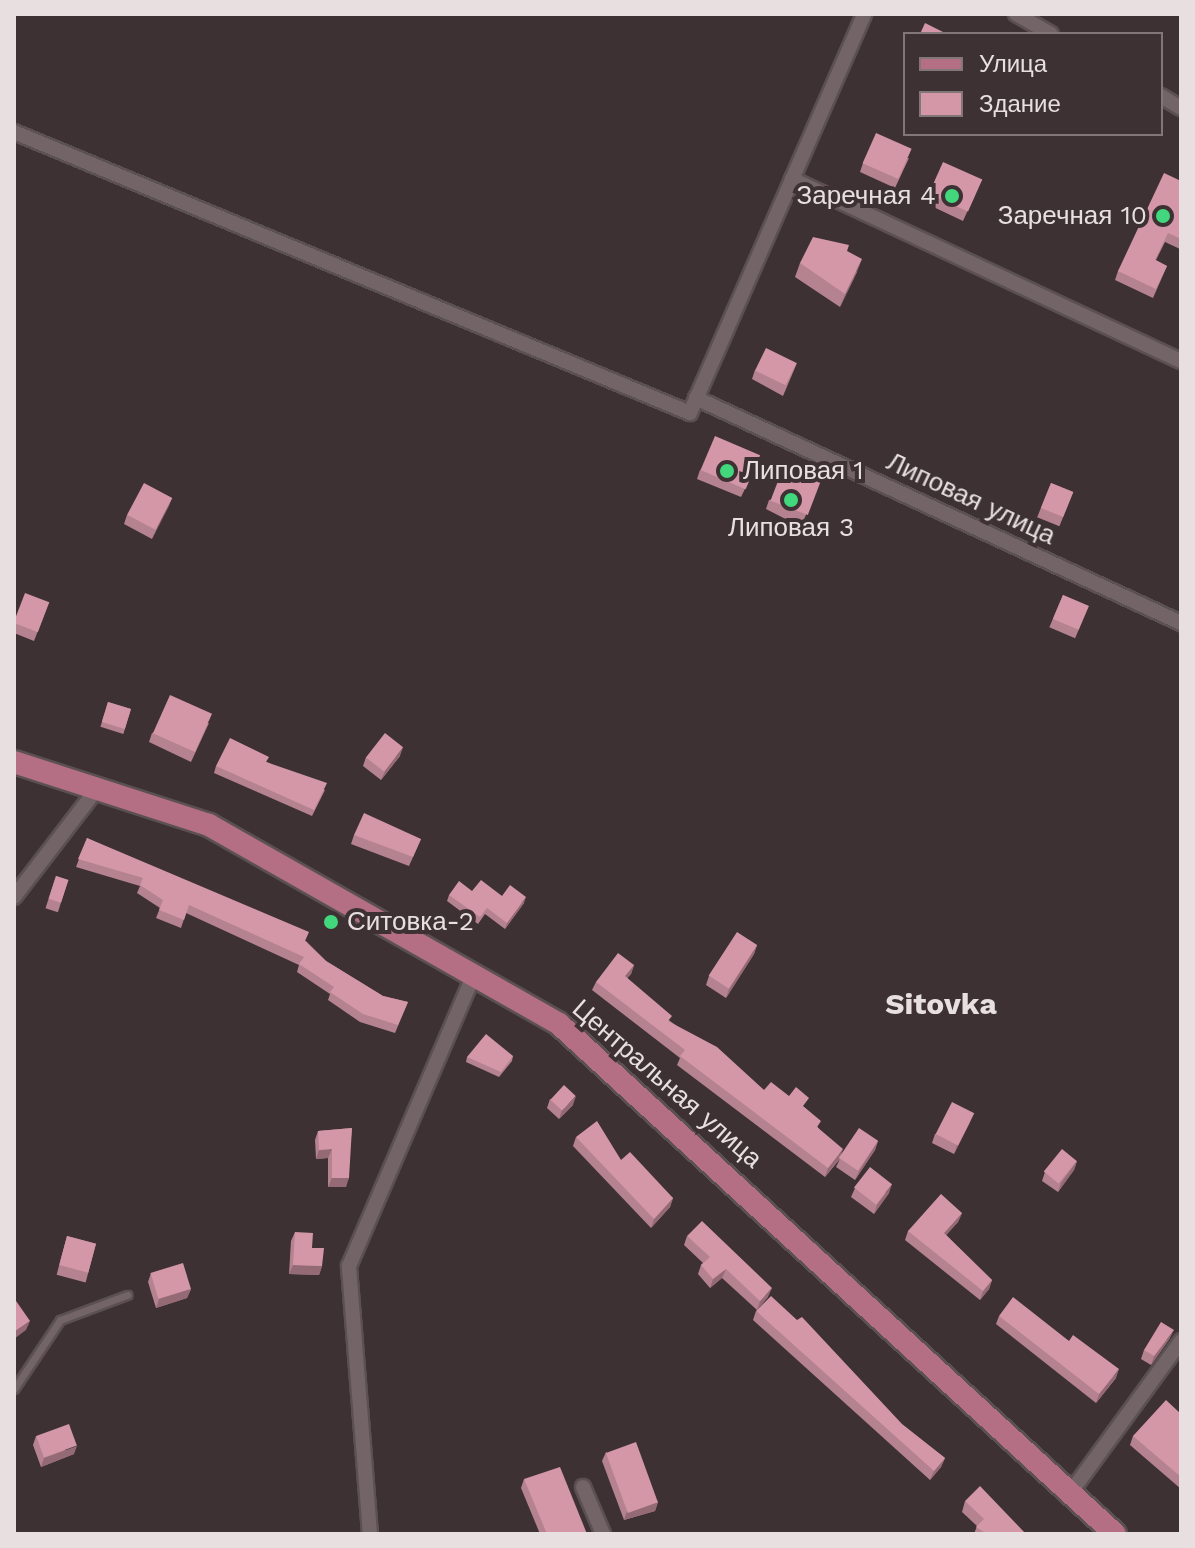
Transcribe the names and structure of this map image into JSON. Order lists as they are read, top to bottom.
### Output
{
  "streets": {
    "main road": ["Центральная улица"],
    "street": ["Липовая улица"]
  },
  "districts": ["Sitovka"],
  "places": [
    "Заречная 4",
    "Заречная 10",
    "Липовая 1",
    "Липовая 3",
    "Ситовка-2"
  ],
  "legend": ["Улица", "Здание"]
}
